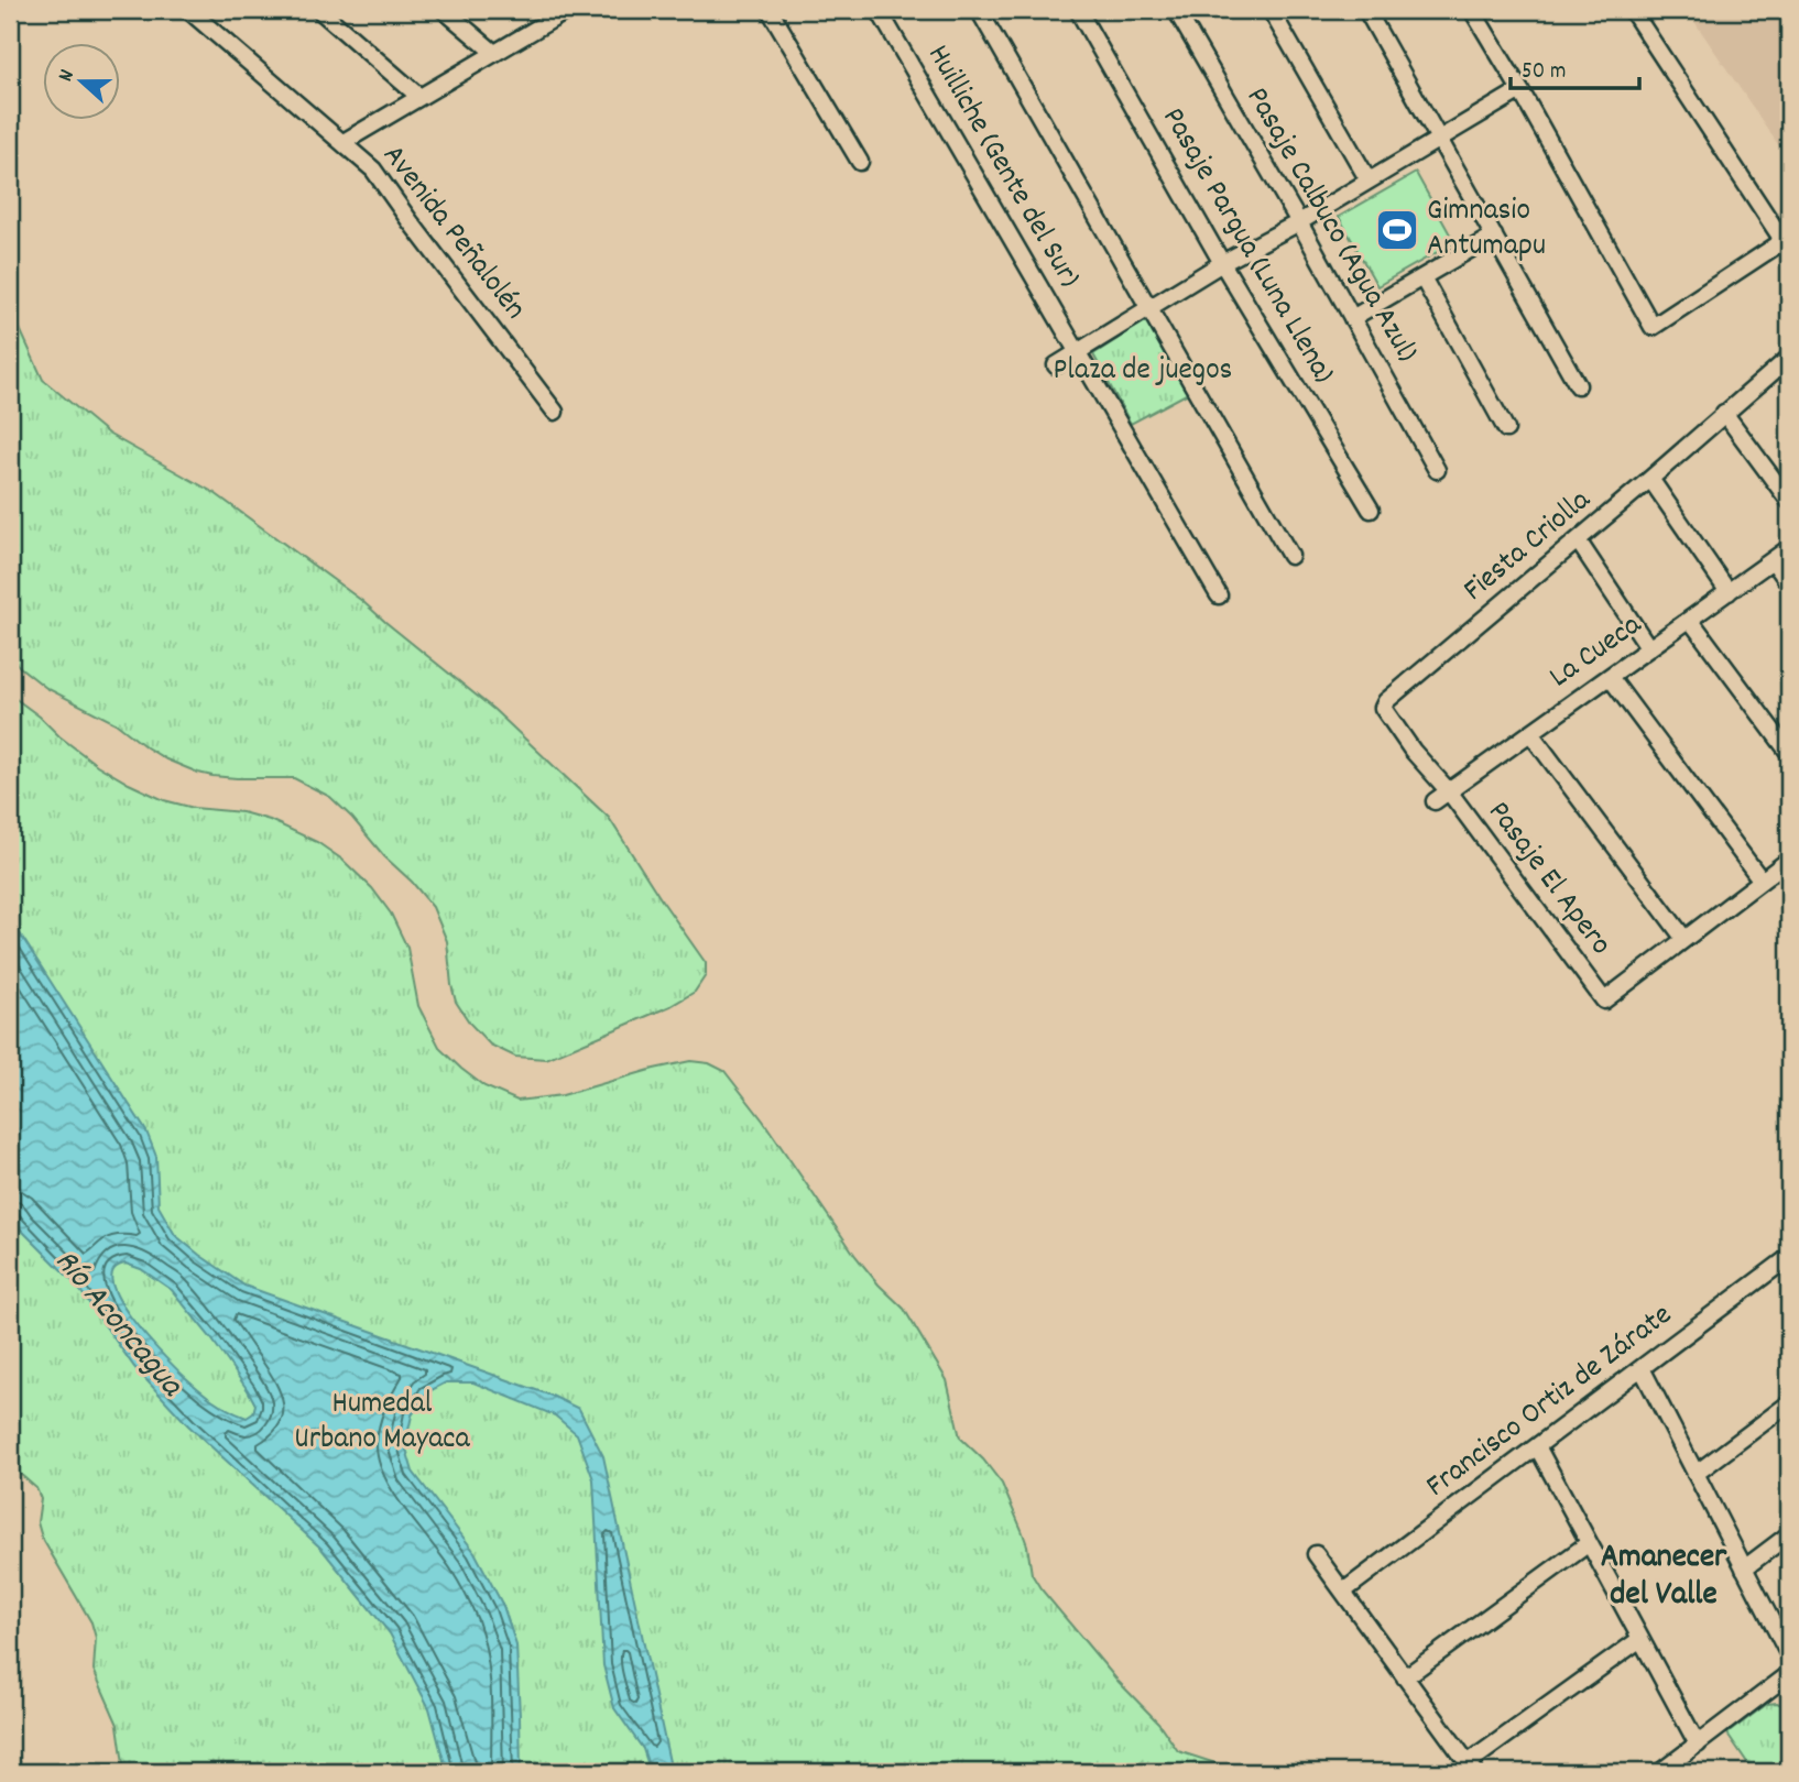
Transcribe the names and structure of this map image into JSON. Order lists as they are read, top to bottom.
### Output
{
  "streets": {
    "street": [
      "Huilliche (Gente del Sur)",
      "Pasaje Calbuco (Agua Azul)",
      "Avenida Peñalolén",
      "Pasaje Pargua (Luna Llena)",
      "Fiesta Criolla",
      "La Cueca",
      "Pasaje El Apero",
      "Francisco Ortiz de Zárate"
    ]
  },
  "crossings": [
    ["Fiesta Criolla", "La Cueca"],
    ["Fiesta Criolla", "Pasaje El Apero"],
    ["La Cueca", "Pasaje El Apero"]
  ],
  "districts": ["Amanecer del Valle"],
  "water": ["Río Aconcagua"],
  "parks": ["Plaza de juegos", "Humedal Urbano Mayaca"],
  "places": {
    "sports": ["Gimnasio Antumapu"]
  },
  "scale_bar": "50 m",
  "north": "left"
}
